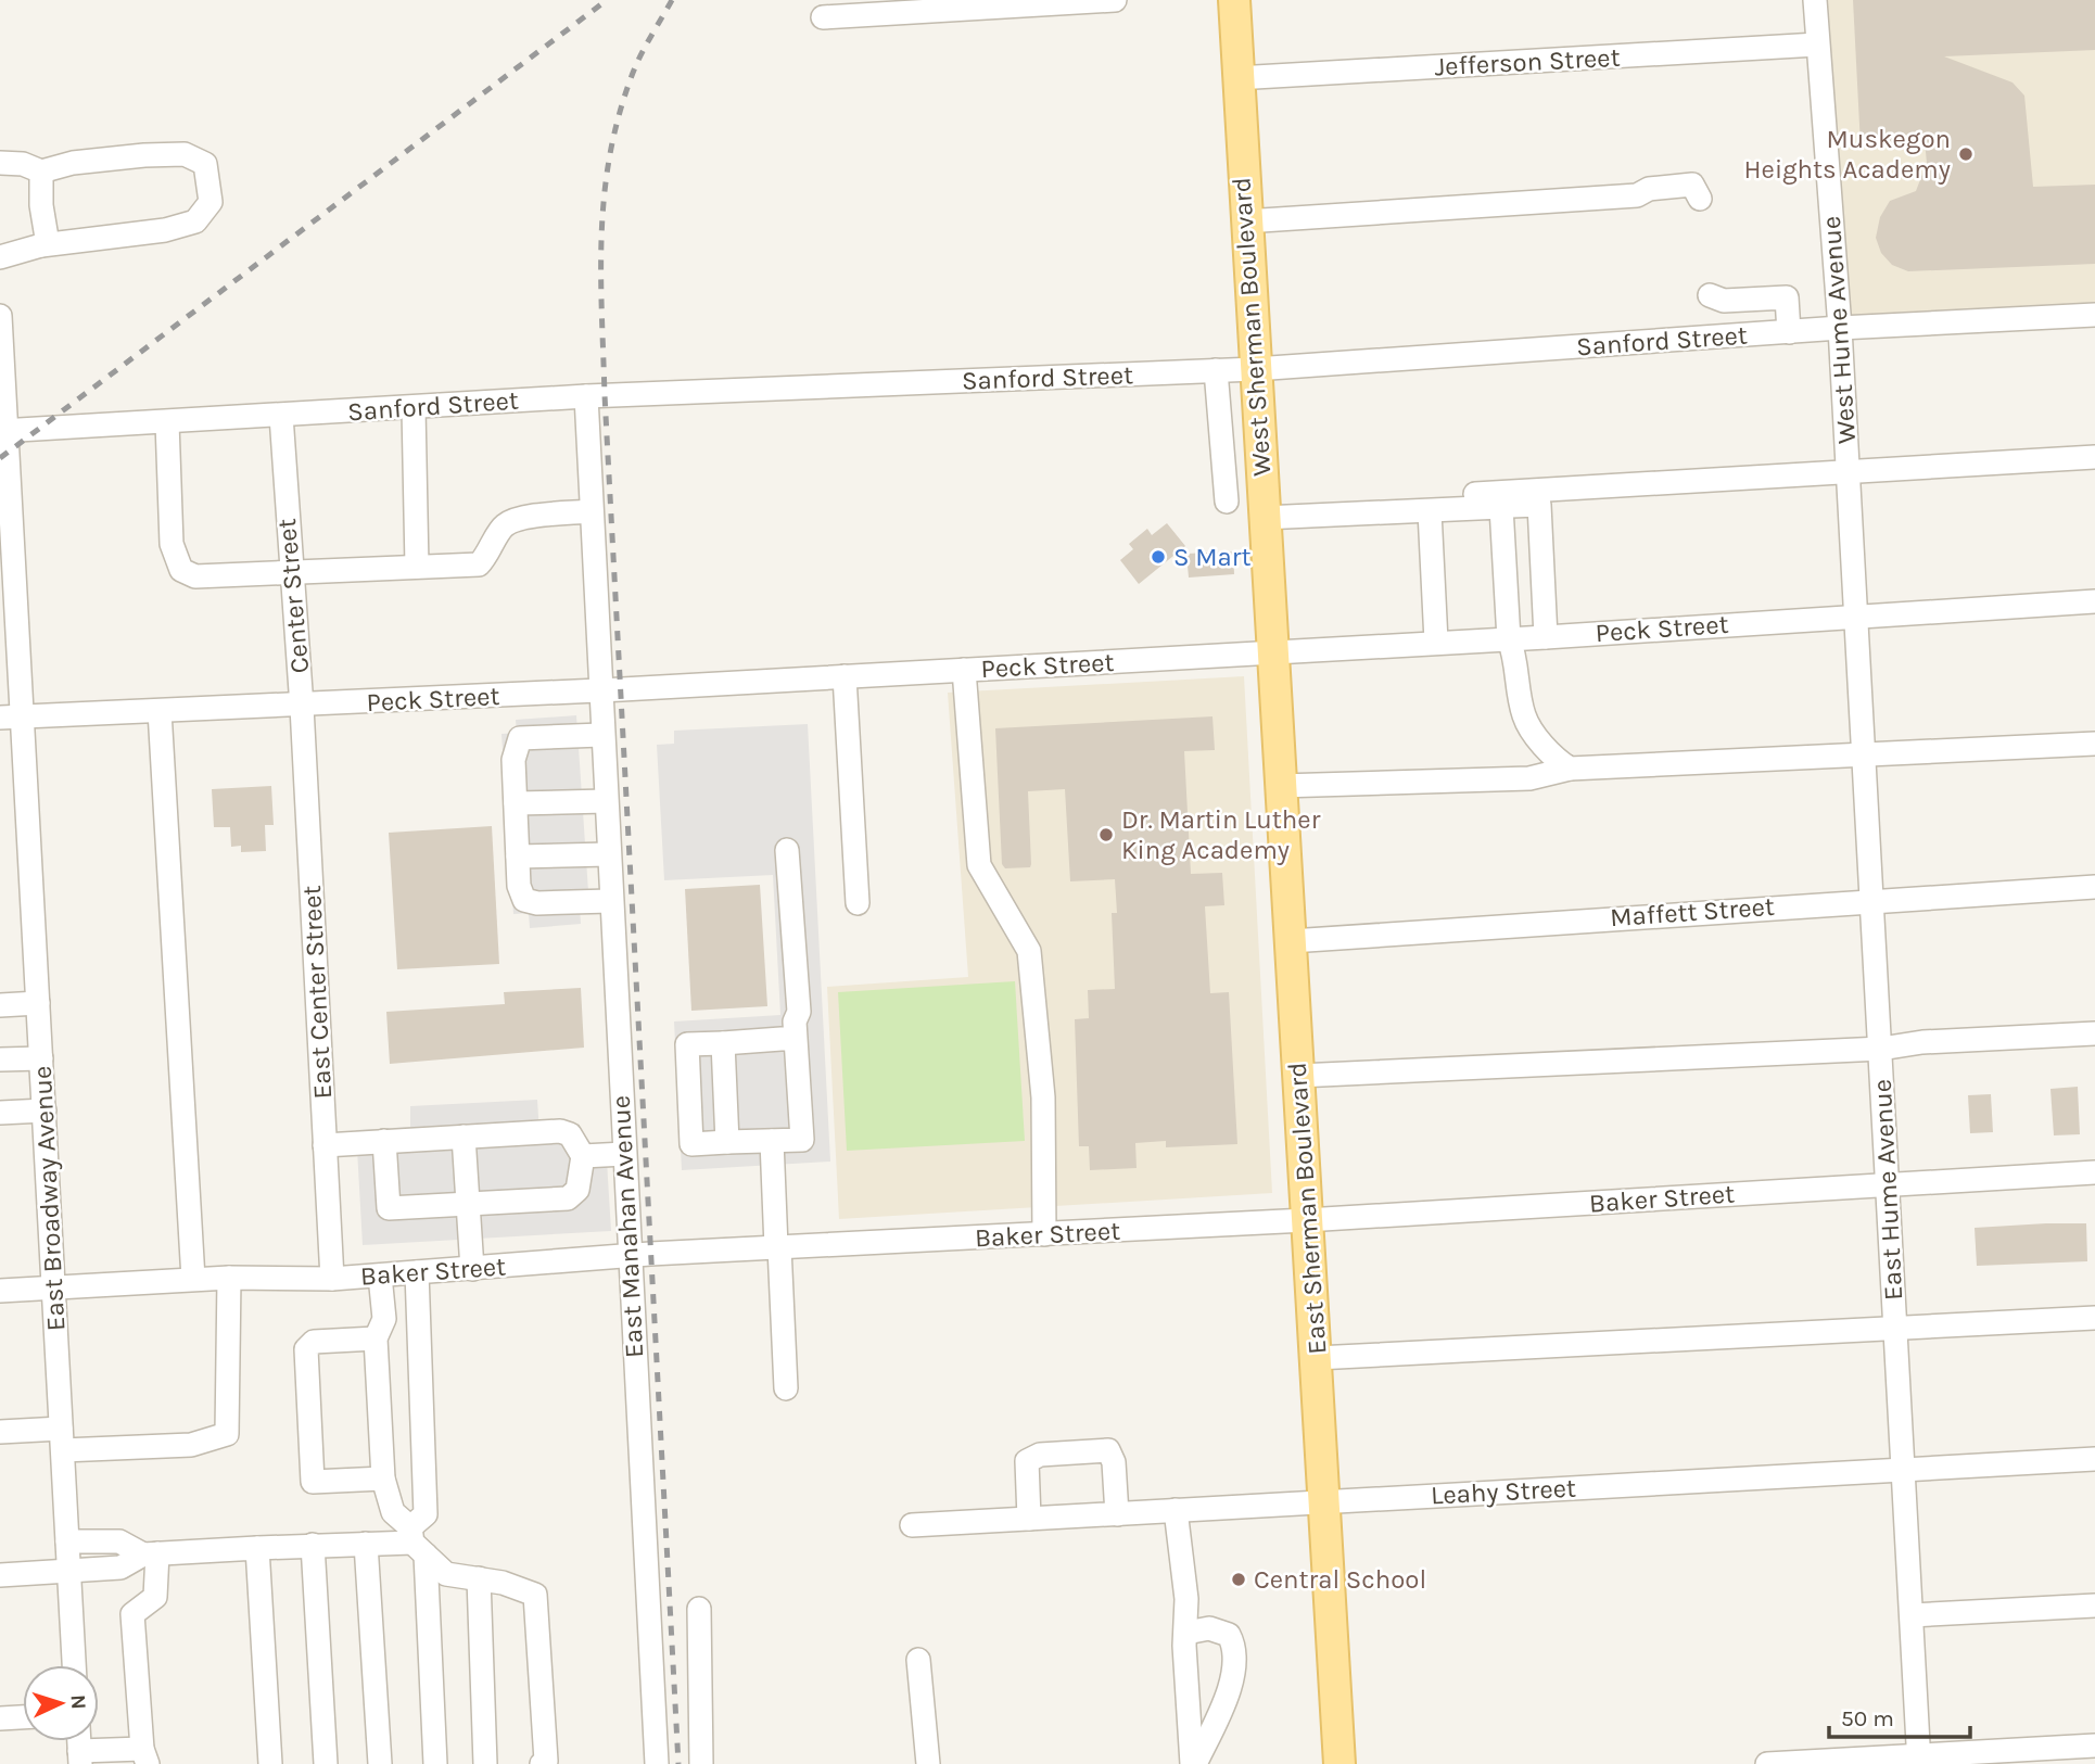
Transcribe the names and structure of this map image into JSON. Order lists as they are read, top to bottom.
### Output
{
  "streets": {
    "main road": ["West Sherman Boulevard", "East Sherman Boulevard"],
    "street": [
      "Jefferson Street",
      "West Hume Avenue",
      "Sanford Street",
      "Center Street",
      "Peck Street",
      "Maffett Street",
      "East Center Street",
      "East Hume Avenue",
      "East Broadway Avenue",
      "Baker Street",
      "East Manahan Avenue",
      "Leahy Street"
    ]
  },
  "crossings": [
    ["Jefferson Street", "West Sherman Boulevard"],
    ["Jefferson Street", "West Hume Avenue"],
    ["West Sherman Boulevard", "Sanford Street"],
    ["West Sherman Boulevard", "Peck Street"],
    ["West Sherman Boulevard", "East Sherman Boulevard"],
    ["West Hume Avenue", "Sanford Street"],
    ["West Hume Avenue", "Peck Street"],
    ["West Hume Avenue", "East Hume Avenue"],
    ["Sanford Street", "Center Street"],
    ["Sanford Street", "East Broadway Avenue"],
    ["Sanford Street", "East Manahan Avenue"],
    ["Center Street", "Peck Street"],
    ["Center Street", "East Center Street"],
    ["Peck Street", "East Center Street"],
    ["Peck Street", "East Hume Avenue"],
    ["Peck Street", "East Broadway Avenue"],
    ["Peck Street", "East Sherman Boulevard"],
    ["Peck Street", "East Manahan Avenue"],
    ["Maffett Street", "East Hume Avenue"],
    ["Maffett Street", "East Sherman Boulevard"],
    ["East Center Street", "Baker Street"],
    ["East Hume Avenue", "Baker Street"],
    ["East Hume Avenue", "Leahy Street"],
    ["East Broadway Avenue", "Baker Street"],
    ["Baker Street", "East Sherman Boulevard"],
    ["Baker Street", "East Manahan Avenue"],
    ["East Sherman Boulevard", "Leahy Street"]
  ],
  "places": [
    "Muskegon Heights Academy",
    "S Mart",
    "Dr. Martin Luther King Academy",
    "Central School"
  ],
  "scale_bar": "50 m",
  "north": "right"
}
